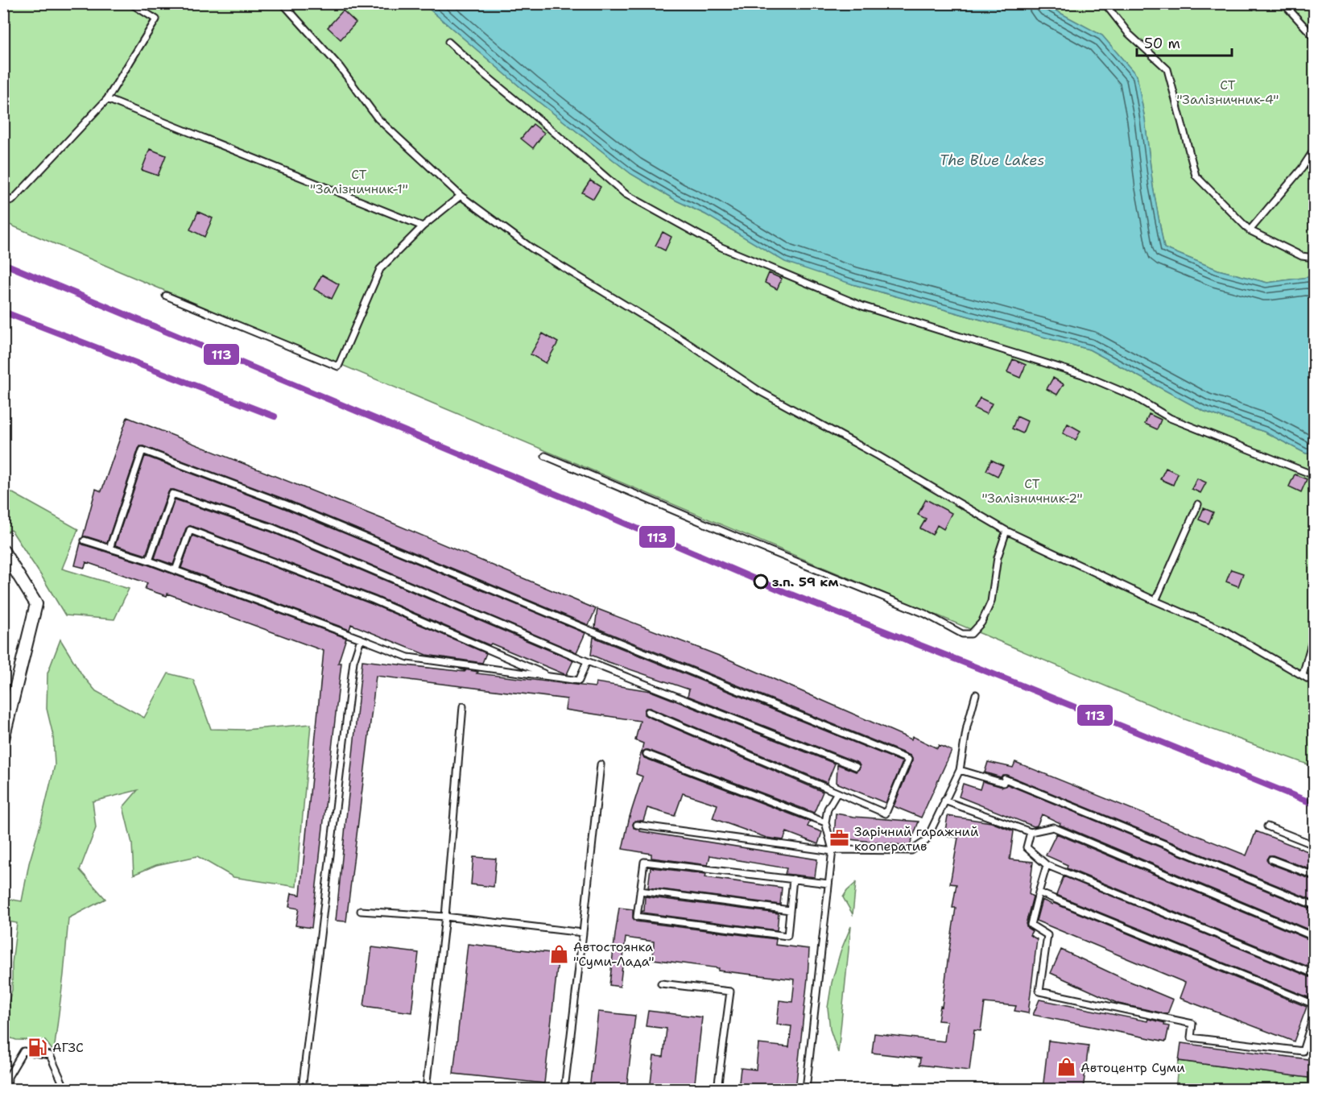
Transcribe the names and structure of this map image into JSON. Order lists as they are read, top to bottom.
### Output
{
  "water": ["The Blue Lakes"],
  "parks": ["СТ \"Залізничник-4\"", "СТ \"Залізничник-1\"", "СТ \"Залізничник-2\""],
  "places": {
    "other": ["з.п. 59 км"],
    "office": ["Зарічний гаражний кооператив"],
    "shop": ["Автостоянка \"Суми-Лада\"", "Автоцентр Суми"],
    "fuel station": ["АГЗС"]
  },
  "lines": ["transit line 113"],
  "scale_bar": "50 m"
}
